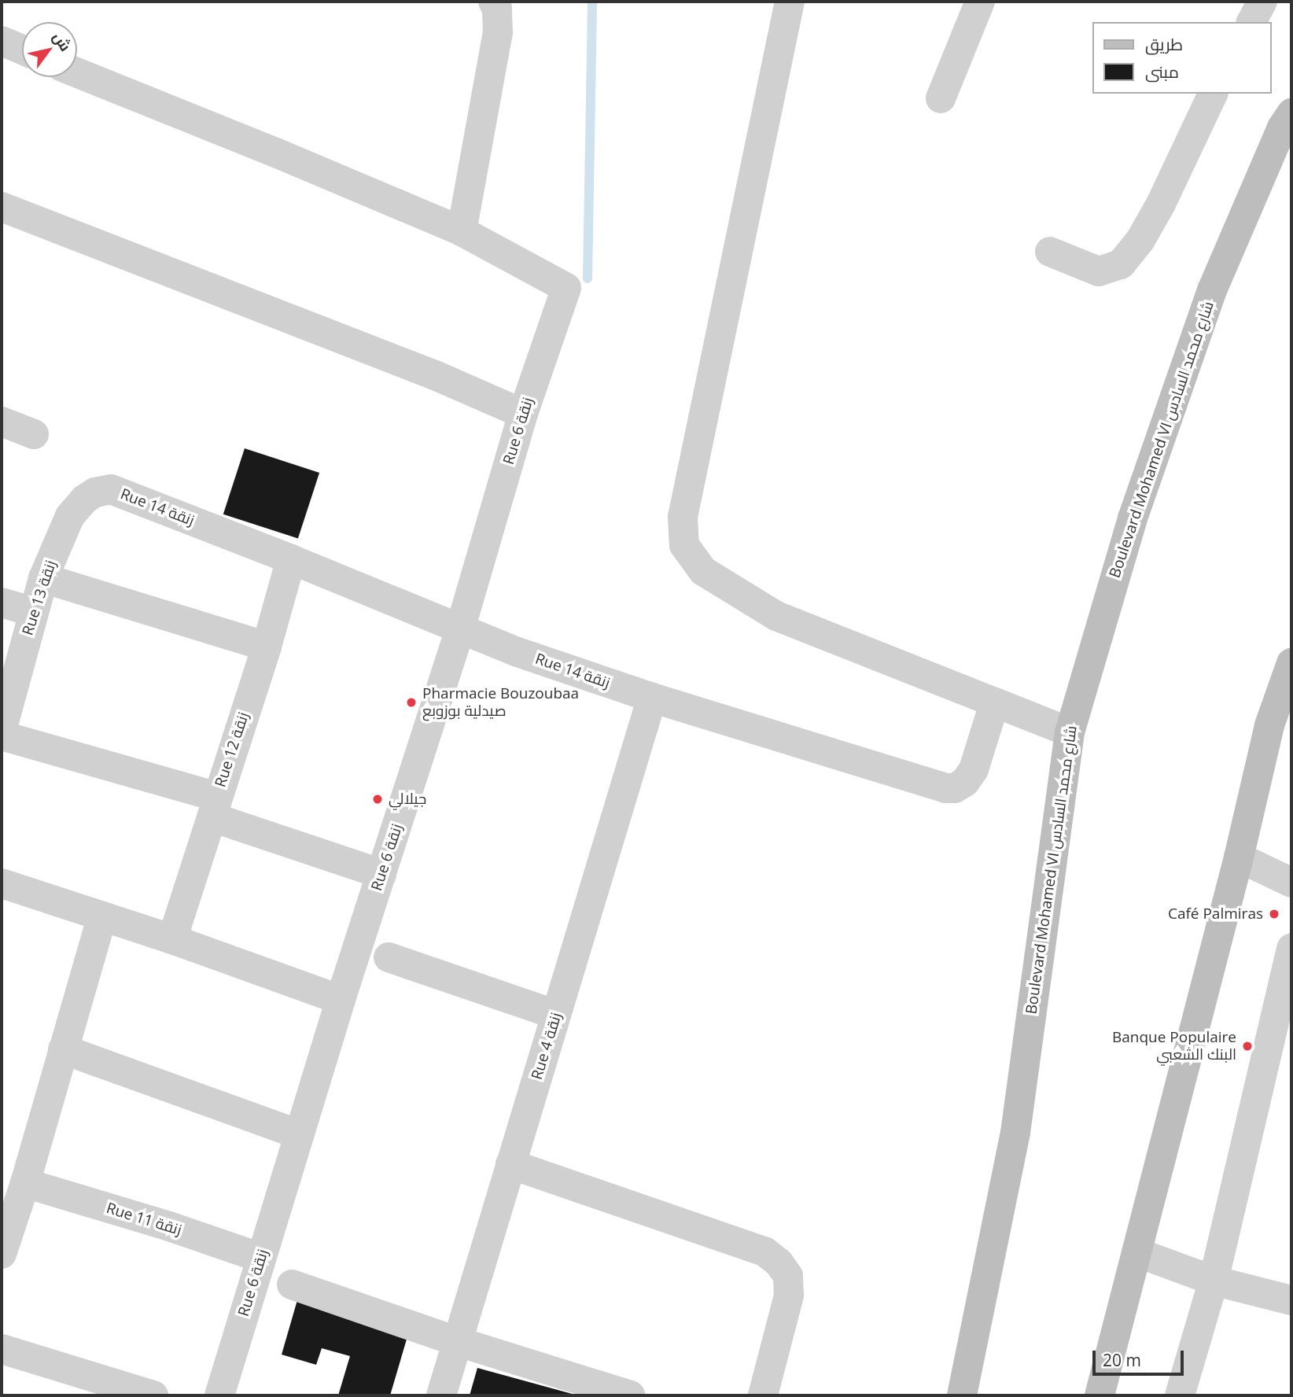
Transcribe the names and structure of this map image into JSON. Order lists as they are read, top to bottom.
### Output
{
  "streets": {
    "main road": ["Boulevard Mohamed VI شارع محمد السادس"],
    "street": [
      "Rue 6 زنقة",
      "Rue 14 زنقة",
      "Rue 13 زنقة",
      "Rue 12 زنقة",
      "Rue 4 زنقة",
      "Rue 11 زنقة"
    ]
  },
  "crossings": [
    ["Rue 6 زنقة", "Rue 14 زنقة"],
    ["Rue 6 زنقة", "Rue 11 زنقة"],
    ["Rue 14 زنقة", "Rue 13 زنقة"],
    ["Rue 14 زنقة", "Rue 12 زنقة"],
    ["Rue 14 زنقة", "Rue 4 زنقة"]
  ],
  "places": [
    "Pharmacie Bouzoubaa صيدلية بوزوبع",
    "جيلالي",
    "Café Palmiras",
    "Banque Populaire البنك الشعبي"
  ],
  "legend": ["طريق", "مبنى"],
  "scale_bar": "20 m",
  "north": "top right"
}
